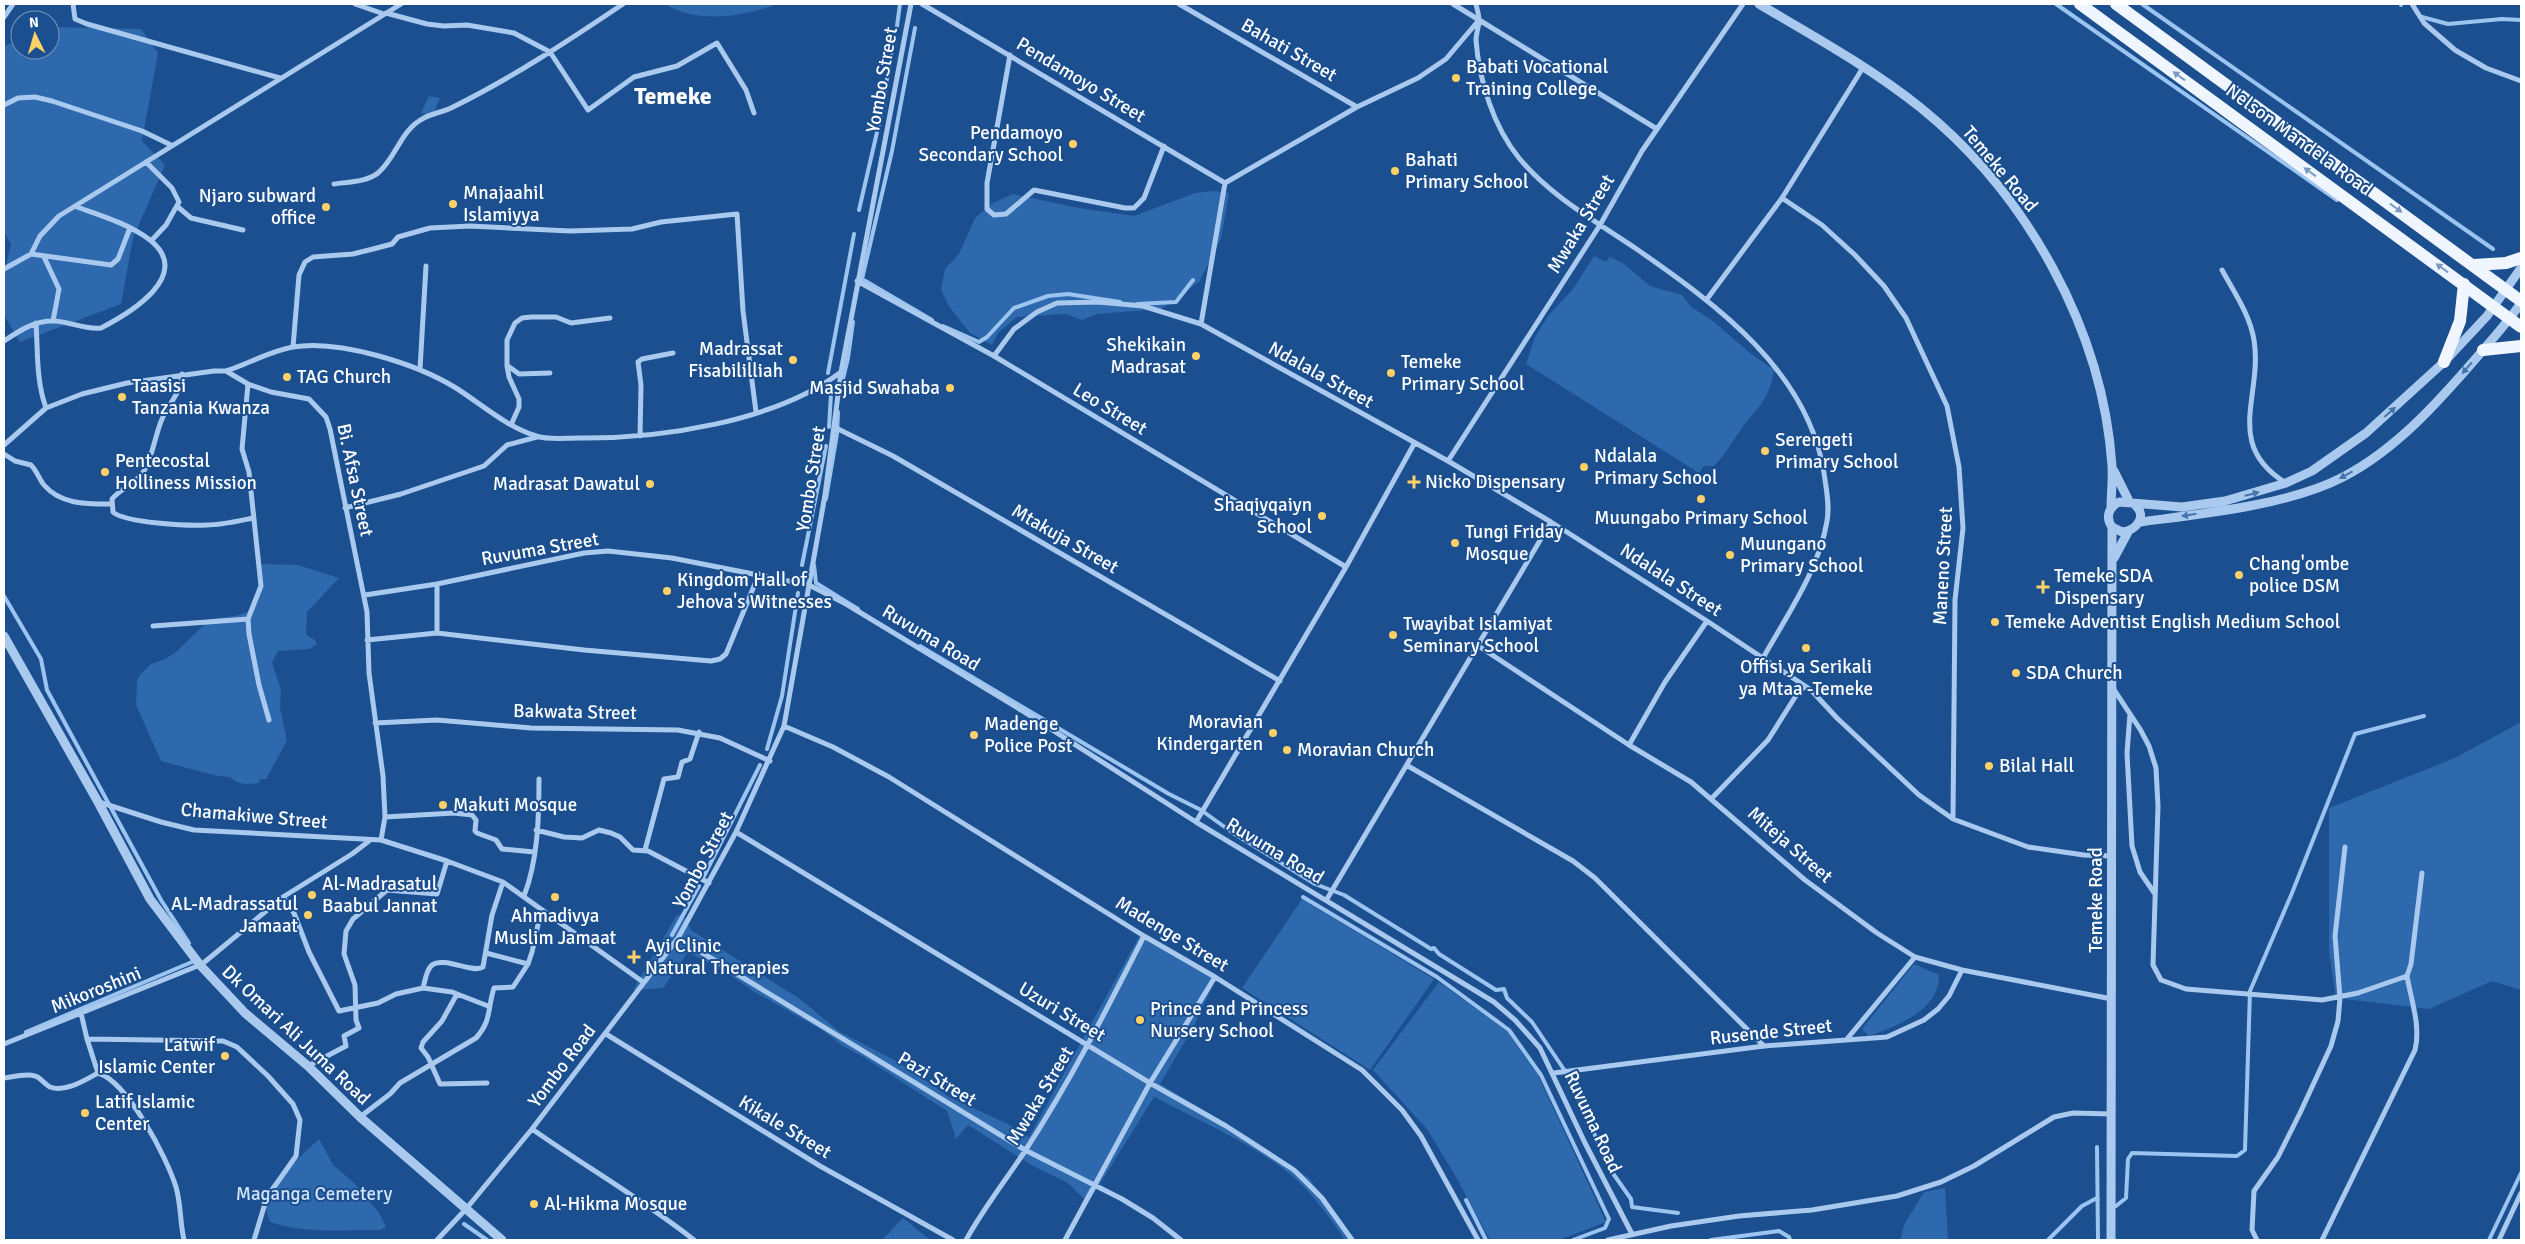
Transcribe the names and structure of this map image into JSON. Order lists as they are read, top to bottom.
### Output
{
  "streets": {
    "main road": ["Nelson Mandela Road"],
    "street": [
      "Bahati Street",
      "Yombo Street",
      "Pendamoyo Street",
      "Temeke Road",
      "Mwaka Street",
      "Ndalala Street",
      "Leo Street",
      "Bi. Afsa Street",
      "Mtakuja Street",
      "Ruvuma Street",
      "Maneno Street",
      "Ruvuma Road",
      "Bakwata Street",
      "Chamakiwe Street",
      "Miteja Street",
      "Madenge Street",
      "Mikoroshini",
      "Uzuri Street",
      "Rusende Street",
      "Dk Omari Ali Juma Road",
      "Yombo Road",
      "Pazi Street",
      "Kikale Street"
    ]
  },
  "crossings": [
    ["Yombo Street", "Leo Street"],
    ["Yombo Street", "Mtakuja Street"],
    ["Yombo Street", "Ruvuma Street"],
    ["Yombo Street", "Ruvuma Road"],
    ["Yombo Street", "Bakwata Street"],
    ["Yombo Street", "Madenge Street"],
    ["Yombo Street", "Uzuri Street"],
    ["Yombo Street", "Yombo Road"],
    ["Yombo Street", "Pazi Street"],
    ["Temeke Road", "Ndalala Street"],
    ["Temeke Road", "Miteja Street"],
    ["Mwaka Street", "Ndalala Street"],
    ["Mwaka Street", "Madenge Street"],
    ["Mwaka Street", "Uzuri Street"],
    ["Mwaka Street", "Pazi Street"],
    ["Ndalala Street", "Leo Street"],
    ["Ndalala Street", "Maneno Street"],
    ["Bi. Afsa Street", "Ruvuma Street"],
    ["Bi. Afsa Street", "Bakwata Street"],
    ["Bi. Afsa Street", "Chamakiwe Street"],
    ["Ruvuma Street", "Ruvuma Road"],
    ["Ruvuma Road", "Rusende Street"],
    ["Chamakiwe Street", "Mikoroshini"],
    ["Chamakiwe Street", "Dk Omari Ali Juma Road"],
    ["Miteja Street", "Rusende Street"],
    ["Mikoroshini", "Dk Omari Ali Juma Road"],
    ["Dk Omari Ali Juma Road", "Yombo Road"],
    ["Yombo Road", "Pazi Street"],
    ["Yombo Road", "Kikale Street"]
  ],
  "districts": ["Temeke"],
  "parks": ["Maganga Cemetery"],
  "places": {
    "other": [
      "Babati Vocational Training College",
      "Pendamoyo Secondary School",
      "Bahati Primary School",
      "Mnajaahil Islamiyya",
      "Njaro subward office",
      "Shekikain Madrasat",
      "Madrassat Fisabililliah",
      "Temeke Primary School",
      "TAG Church",
      "Masjid Swahaba",
      "Taasisi Tanzania Kwanza",
      "Serengeti Primary School",
      "Ndalala Primary School",
      "Pentecostal Holliness Mission",
      "Madrasat Dawatul",
      "Muungabo Primary School",
      "Shaqiyqaiyn School",
      "Tungi Friday Mosque",
      "Muungano Primary School",
      "Chang'ombe police DSM",
      "Kingdom Hall of Jehova's Witnesses",
      "Temeke Adventist English Medium School",
      "Twayibat Islamiyat Seminary School",
      "Offisi ya Serikali ya Mtaa -Temeke",
      "SDA Church",
      "Moravian Kindergarten",
      "Madenge Police Post",
      "Moravian Church",
      "Bilal Hall",
      "Makuti Mosque",
      "Al-Madrasatul Baabul Jannat",
      "Ahmadivya Muslim Jamaat",
      "AL-Madrassatul Jamaat",
      "Prince and Princess Nursery School",
      "Latwif Islamic Center",
      "Latif Islamic Center",
      "Al-Hikma Mosque"
    ],
    "health": ["Nicko Dispensary", "Temeke SDA Dispensary", "Ayi Clinic Natural Therapies"]
  },
  "north": "top"
}
